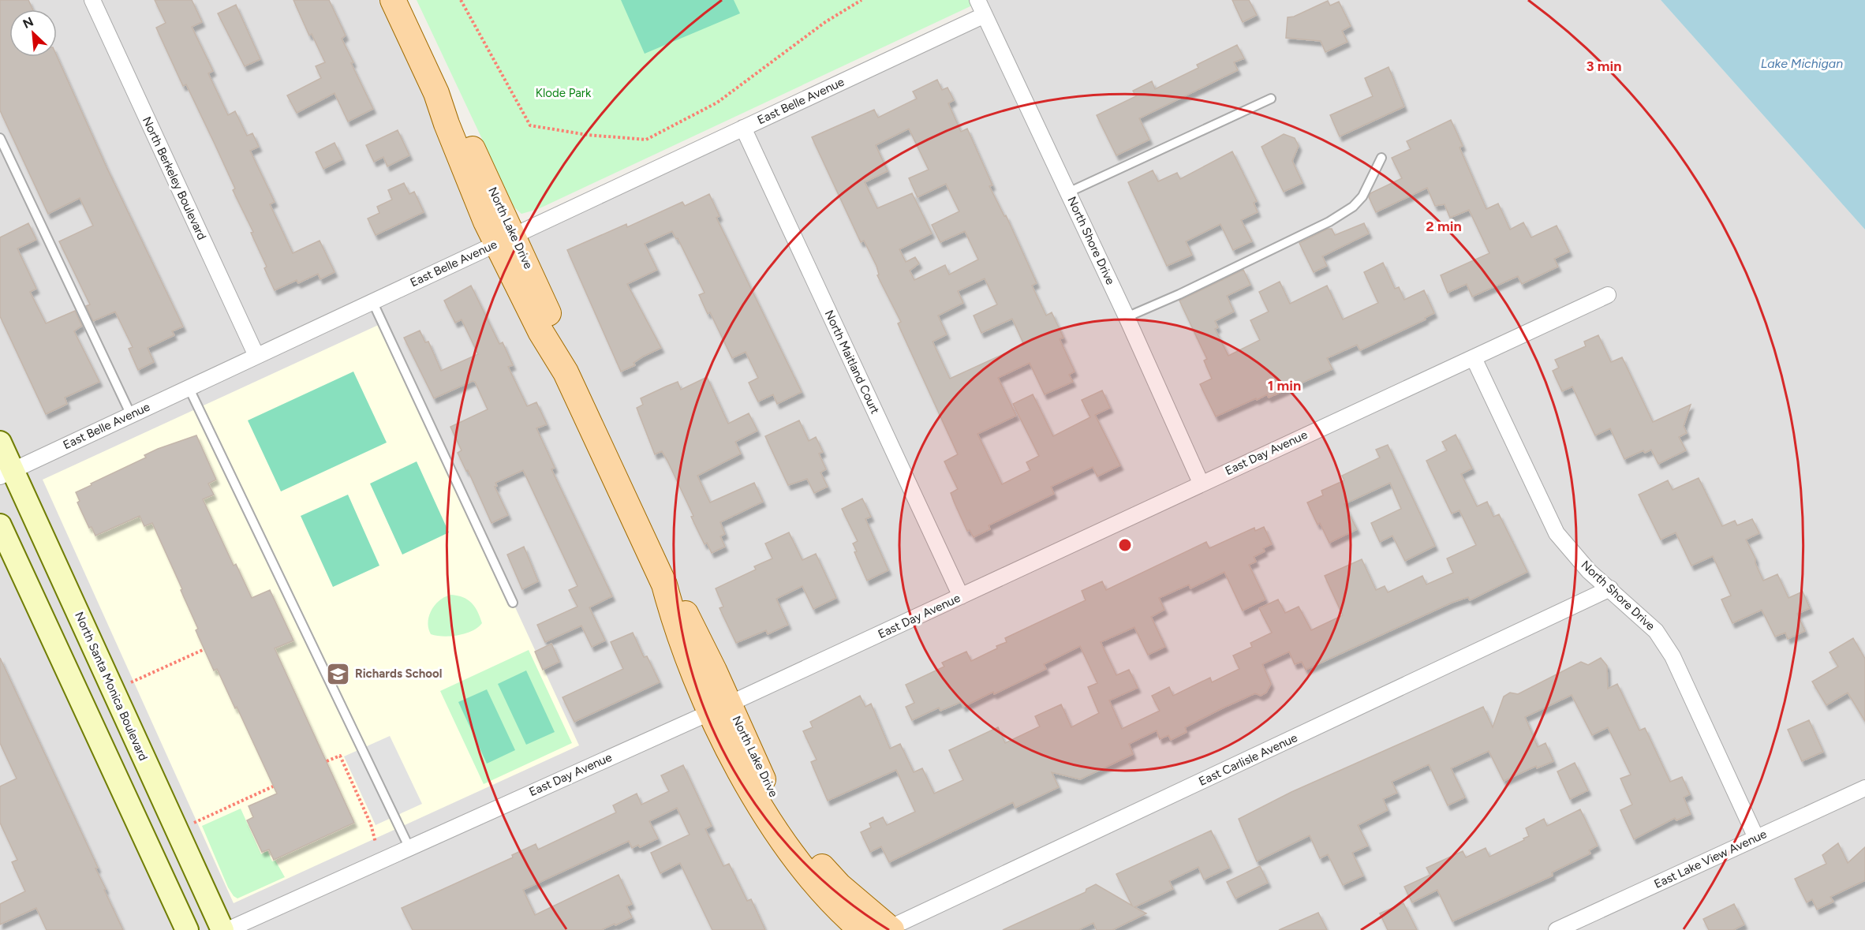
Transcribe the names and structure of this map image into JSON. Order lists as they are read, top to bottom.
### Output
{
  "streets": {
    "main road": ["North Lake Drive"],
    "street": [
      "East Belle Avenue",
      "North Berkeley Boulevard",
      "North Shore Drive",
      "North Maitland Court",
      "East Day Avenue",
      "North Santa Monica Boulevard",
      "East Carlisle Avenue",
      "East Lake View Avenue"
    ]
  },
  "crossings": [
    ["East Belle Avenue", "North Berkeley Boulevard"],
    ["East Belle Avenue", "North Lake Drive"],
    ["East Belle Avenue", "North Shore Drive"],
    ["East Belle Avenue", "North Maitland Court"],
    ["East Belle Avenue", "North Santa Monica Boulevard"],
    ["North Lake Drive", "East Day Avenue"],
    ["North Lake Drive", "East Carlisle Avenue"],
    ["North Shore Drive", "East Day Avenue"],
    ["North Shore Drive", "East Carlisle Avenue"],
    ["North Shore Drive", "East Lake View Avenue"],
    ["North Maitland Court", "East Day Avenue"]
  ],
  "water": ["Lake Michigan"],
  "parks": ["Klode Park"],
  "places": {
    "school or university": ["Richards School"]
  },
  "north": "top left",
  "rings": ["3 min", "2 min", "1 min"]
}
